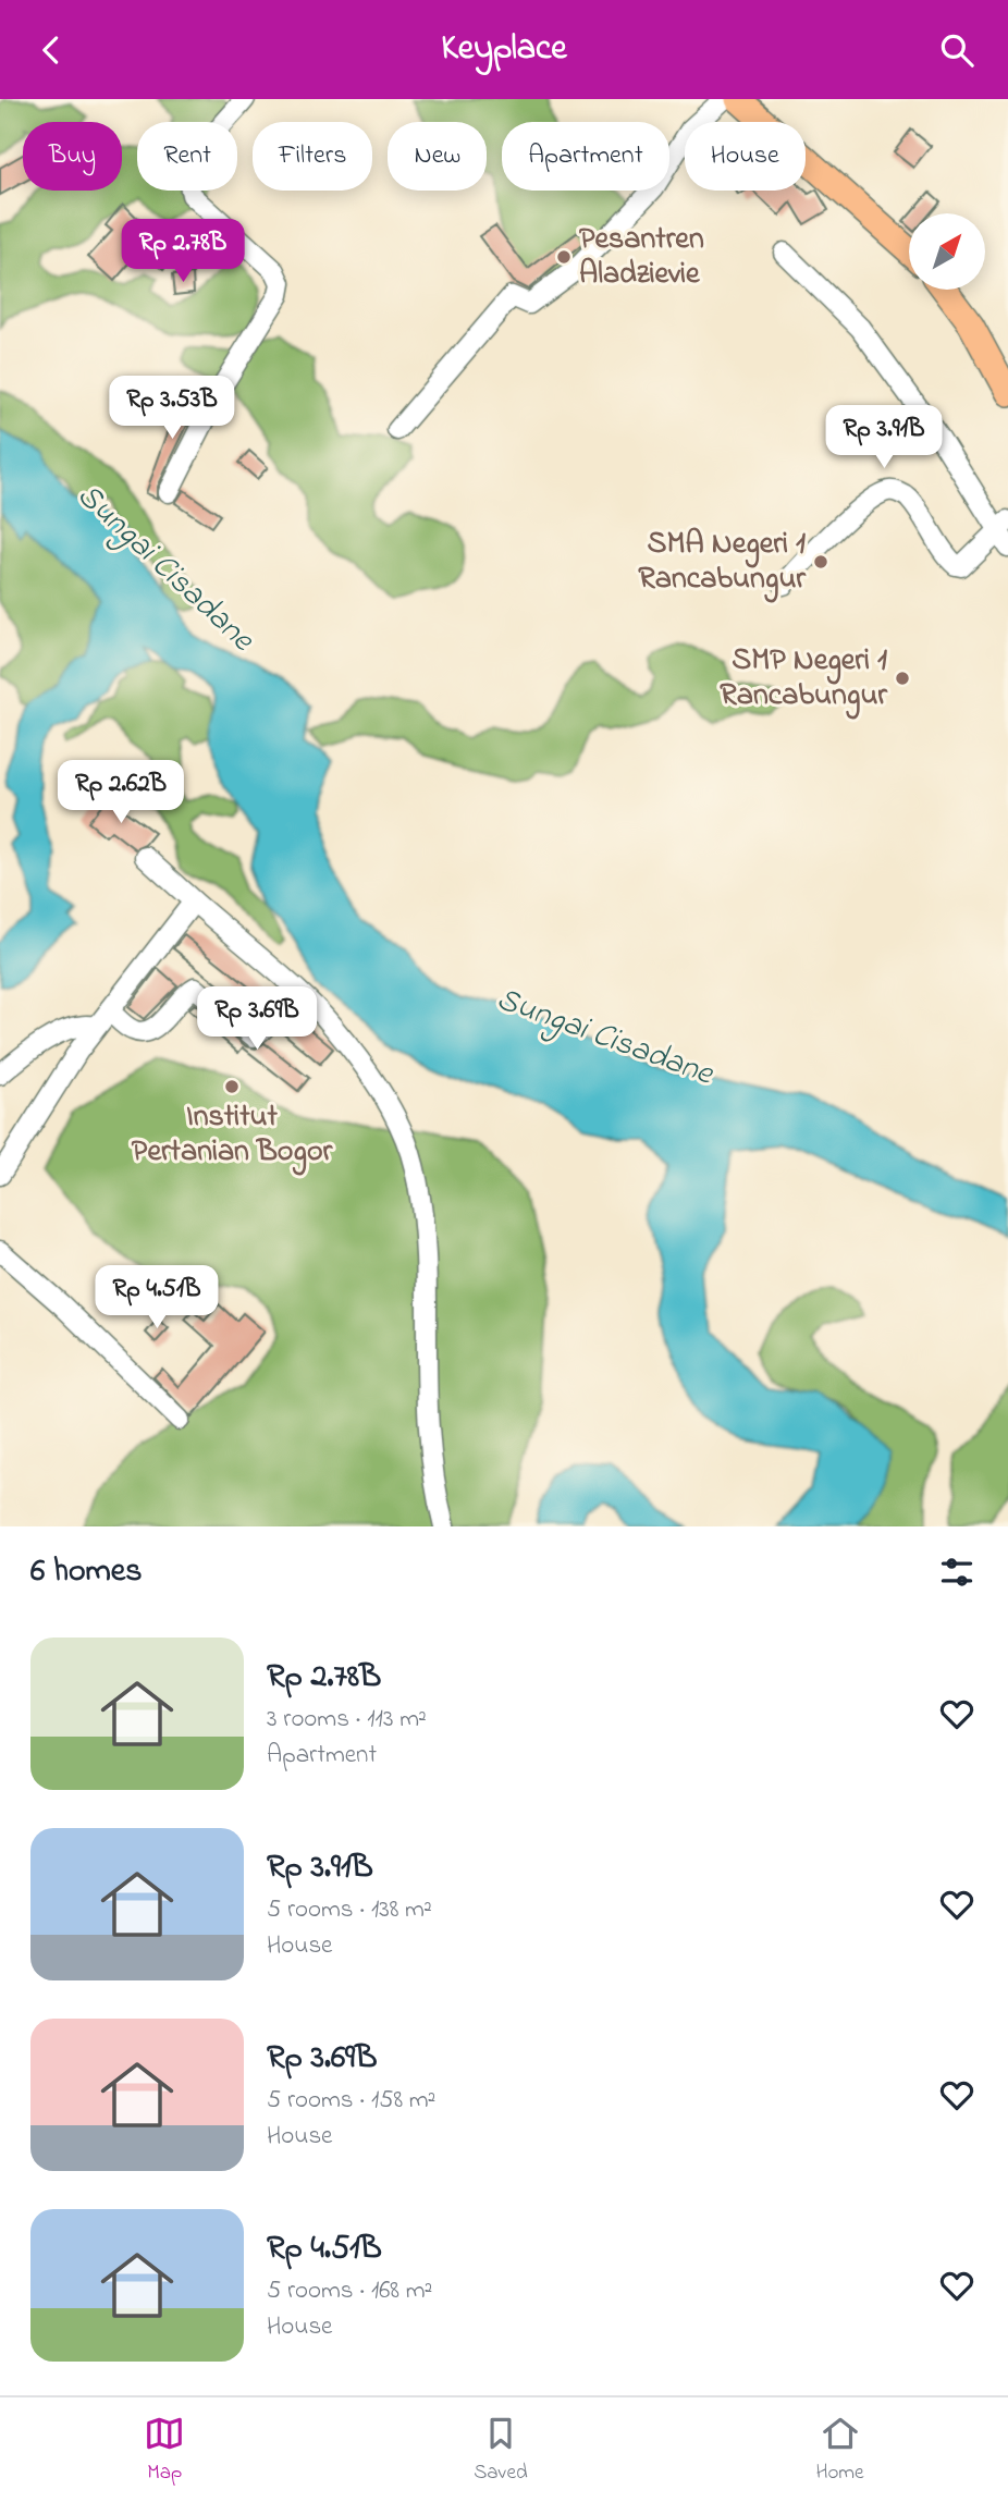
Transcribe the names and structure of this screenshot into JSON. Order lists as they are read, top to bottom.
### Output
{
  "water": ["Sungai Cisadane"],
  "places": [
    "Pesantren Aladzievie",
    "SMA Negeri 1 Rancabungur",
    "SMP Negeri 1 Rancabungur",
    "Institut Pertanian Bogor"
  ],
  "north": "top right",
  "page": {
    "header": "Keyplace",
    "chip": [
      "Buy",
      "Rent",
      "Filters",
      "New",
      "Apartment",
      "House"
    ],
    "price": [
      "Rp 2.78B",
      "Rp 3.53B",
      "Rp 3.91B",
      "Rp 2.62B",
      "Rp 3.69B",
      "Rp 4.51B"
    ],
    "heading": "6 homes",
    "list": [
      {
        "name": "Rp 2.78B",
        "note": "3 rooms · 113 m² · Apartment"
      },
      {
        "name": "Rp 3.91B",
        "note": "5 rooms · 138 m² · House"
      },
      {
        "name": "Rp 3.69B",
        "note": "5 rooms · 158 m² · House"
      },
      {
        "name": "Rp 4.51B",
        "note": "5 rooms · 168 m² · House"
      }
    ],
    "tabs": ["Map", "Saved", "Home"]
  }
}
